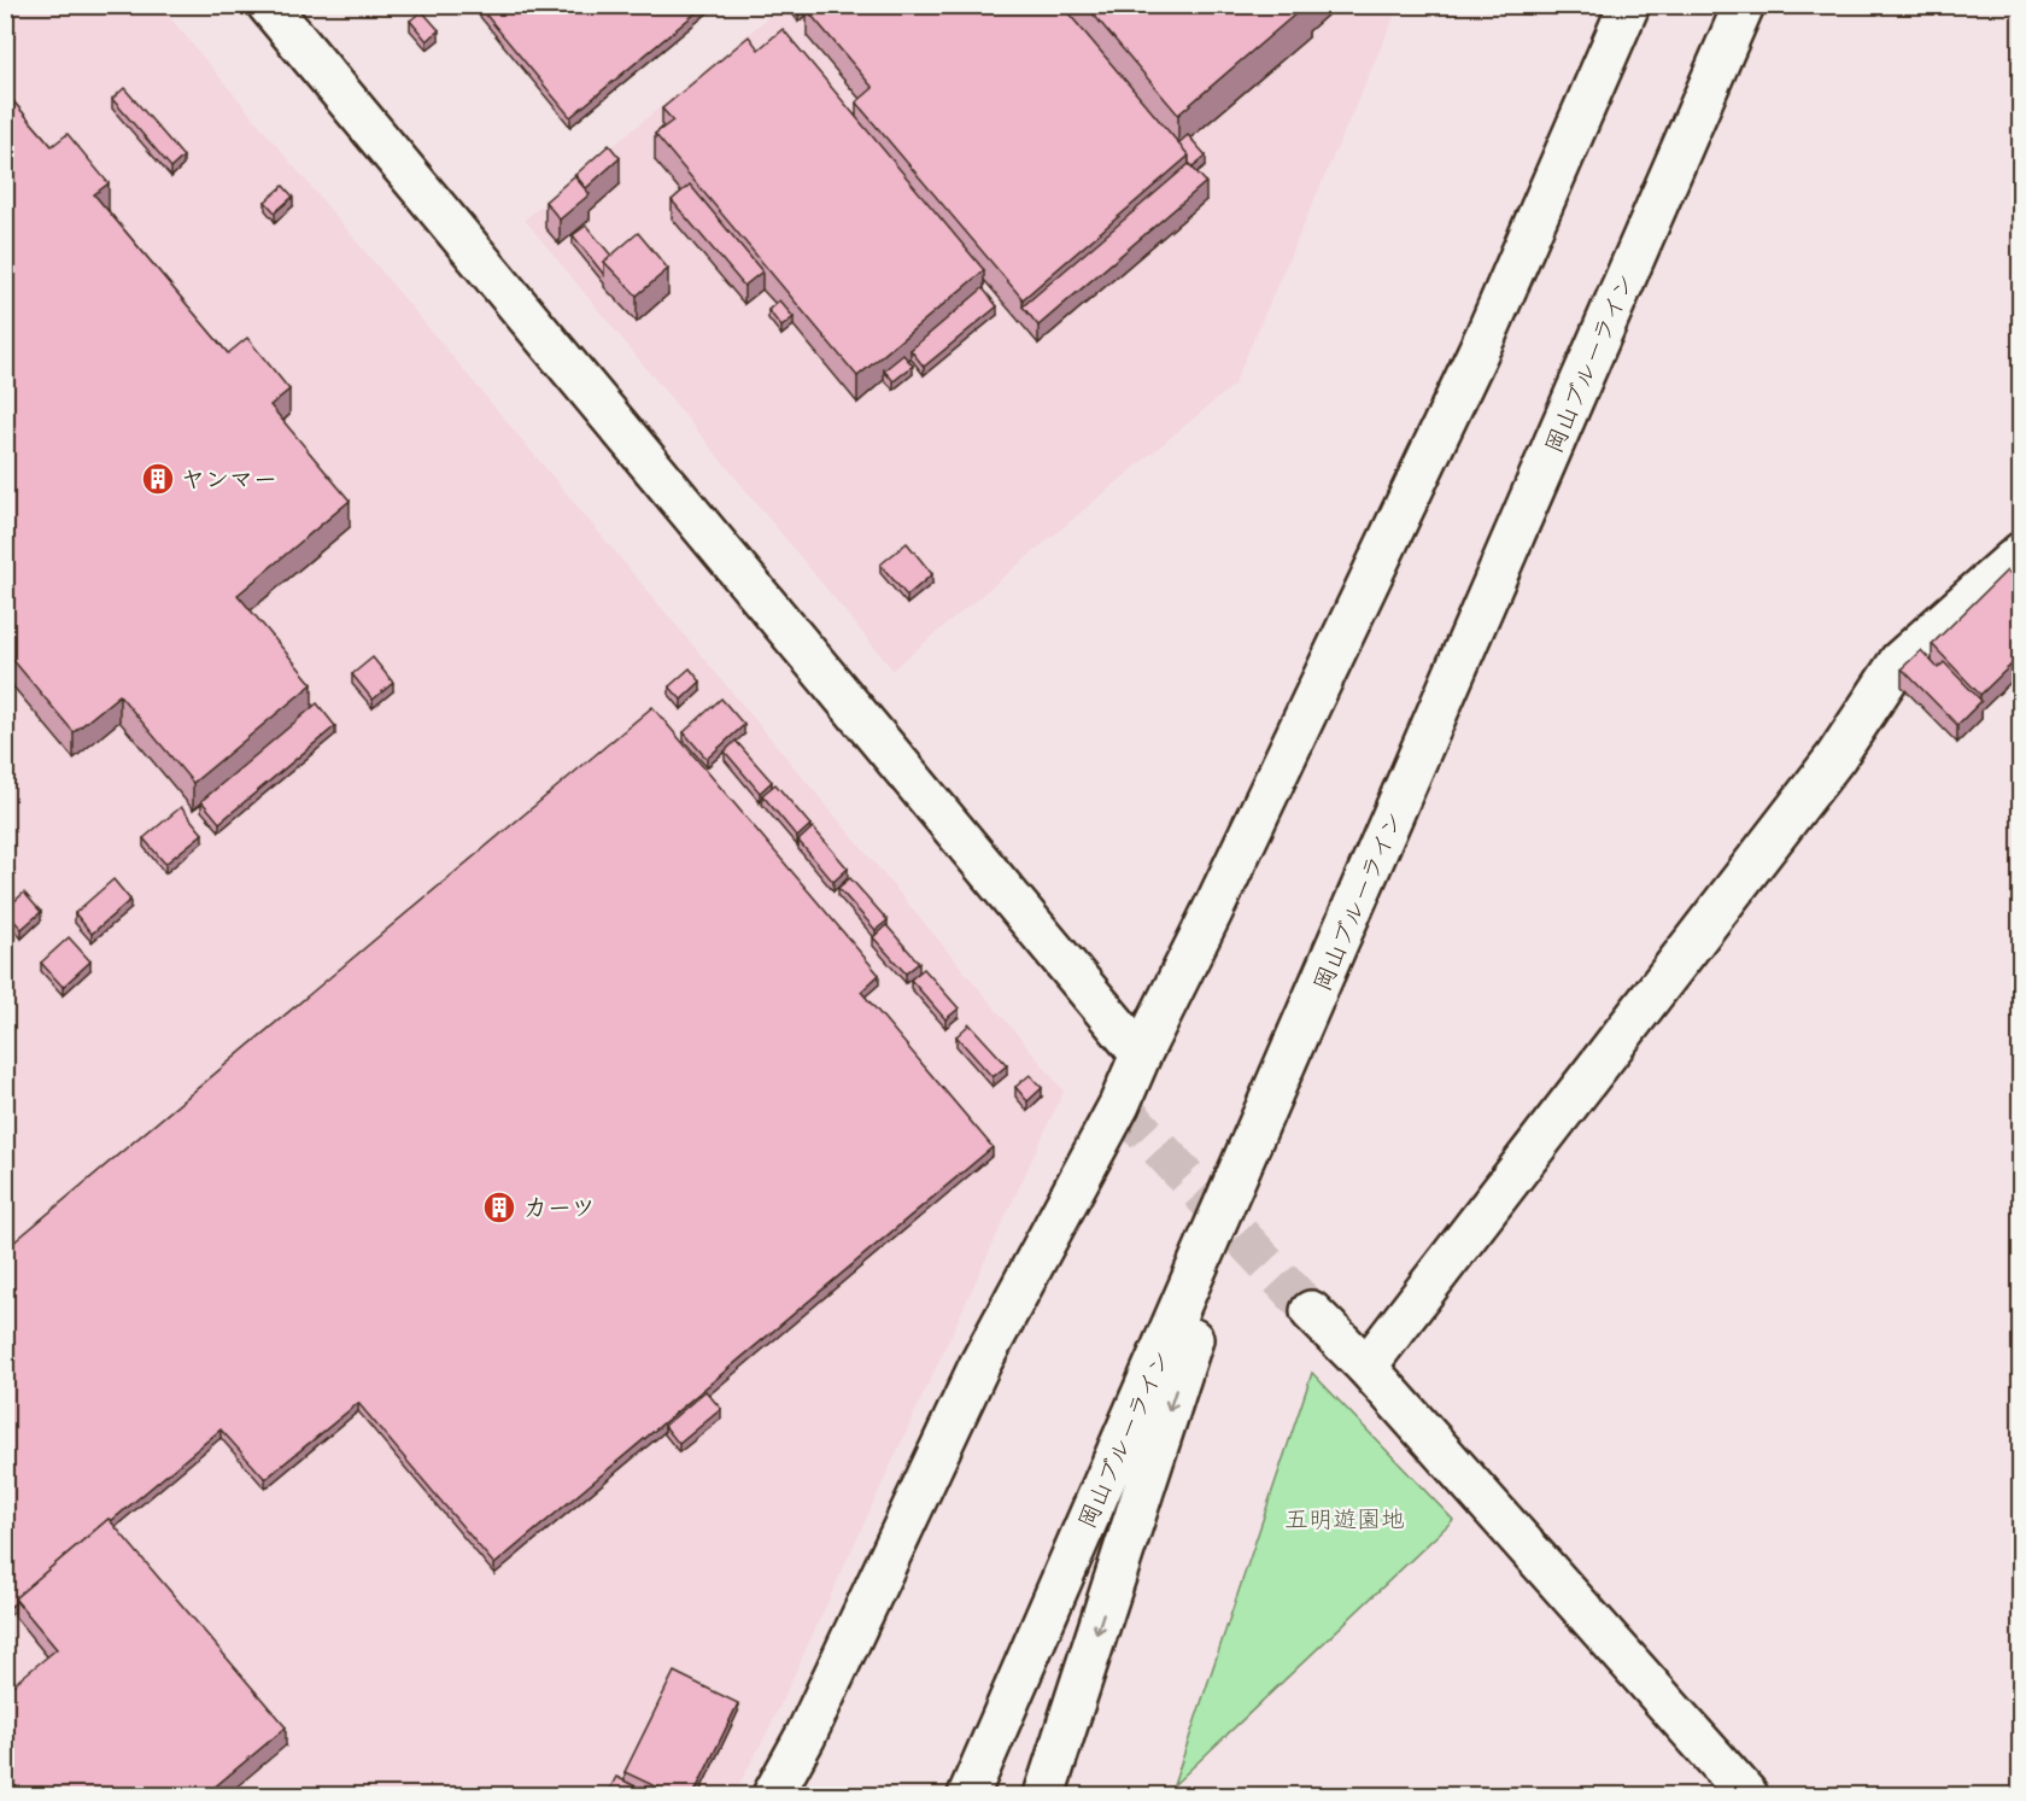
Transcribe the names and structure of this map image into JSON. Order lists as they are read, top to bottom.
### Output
{
  "streets": {
    "street": ["岡山ブルーライン"]
  },
  "parks": ["五明遊園地"],
  "places": {
    "building": ["ヤンマー", "カーツ"]
  }
}
